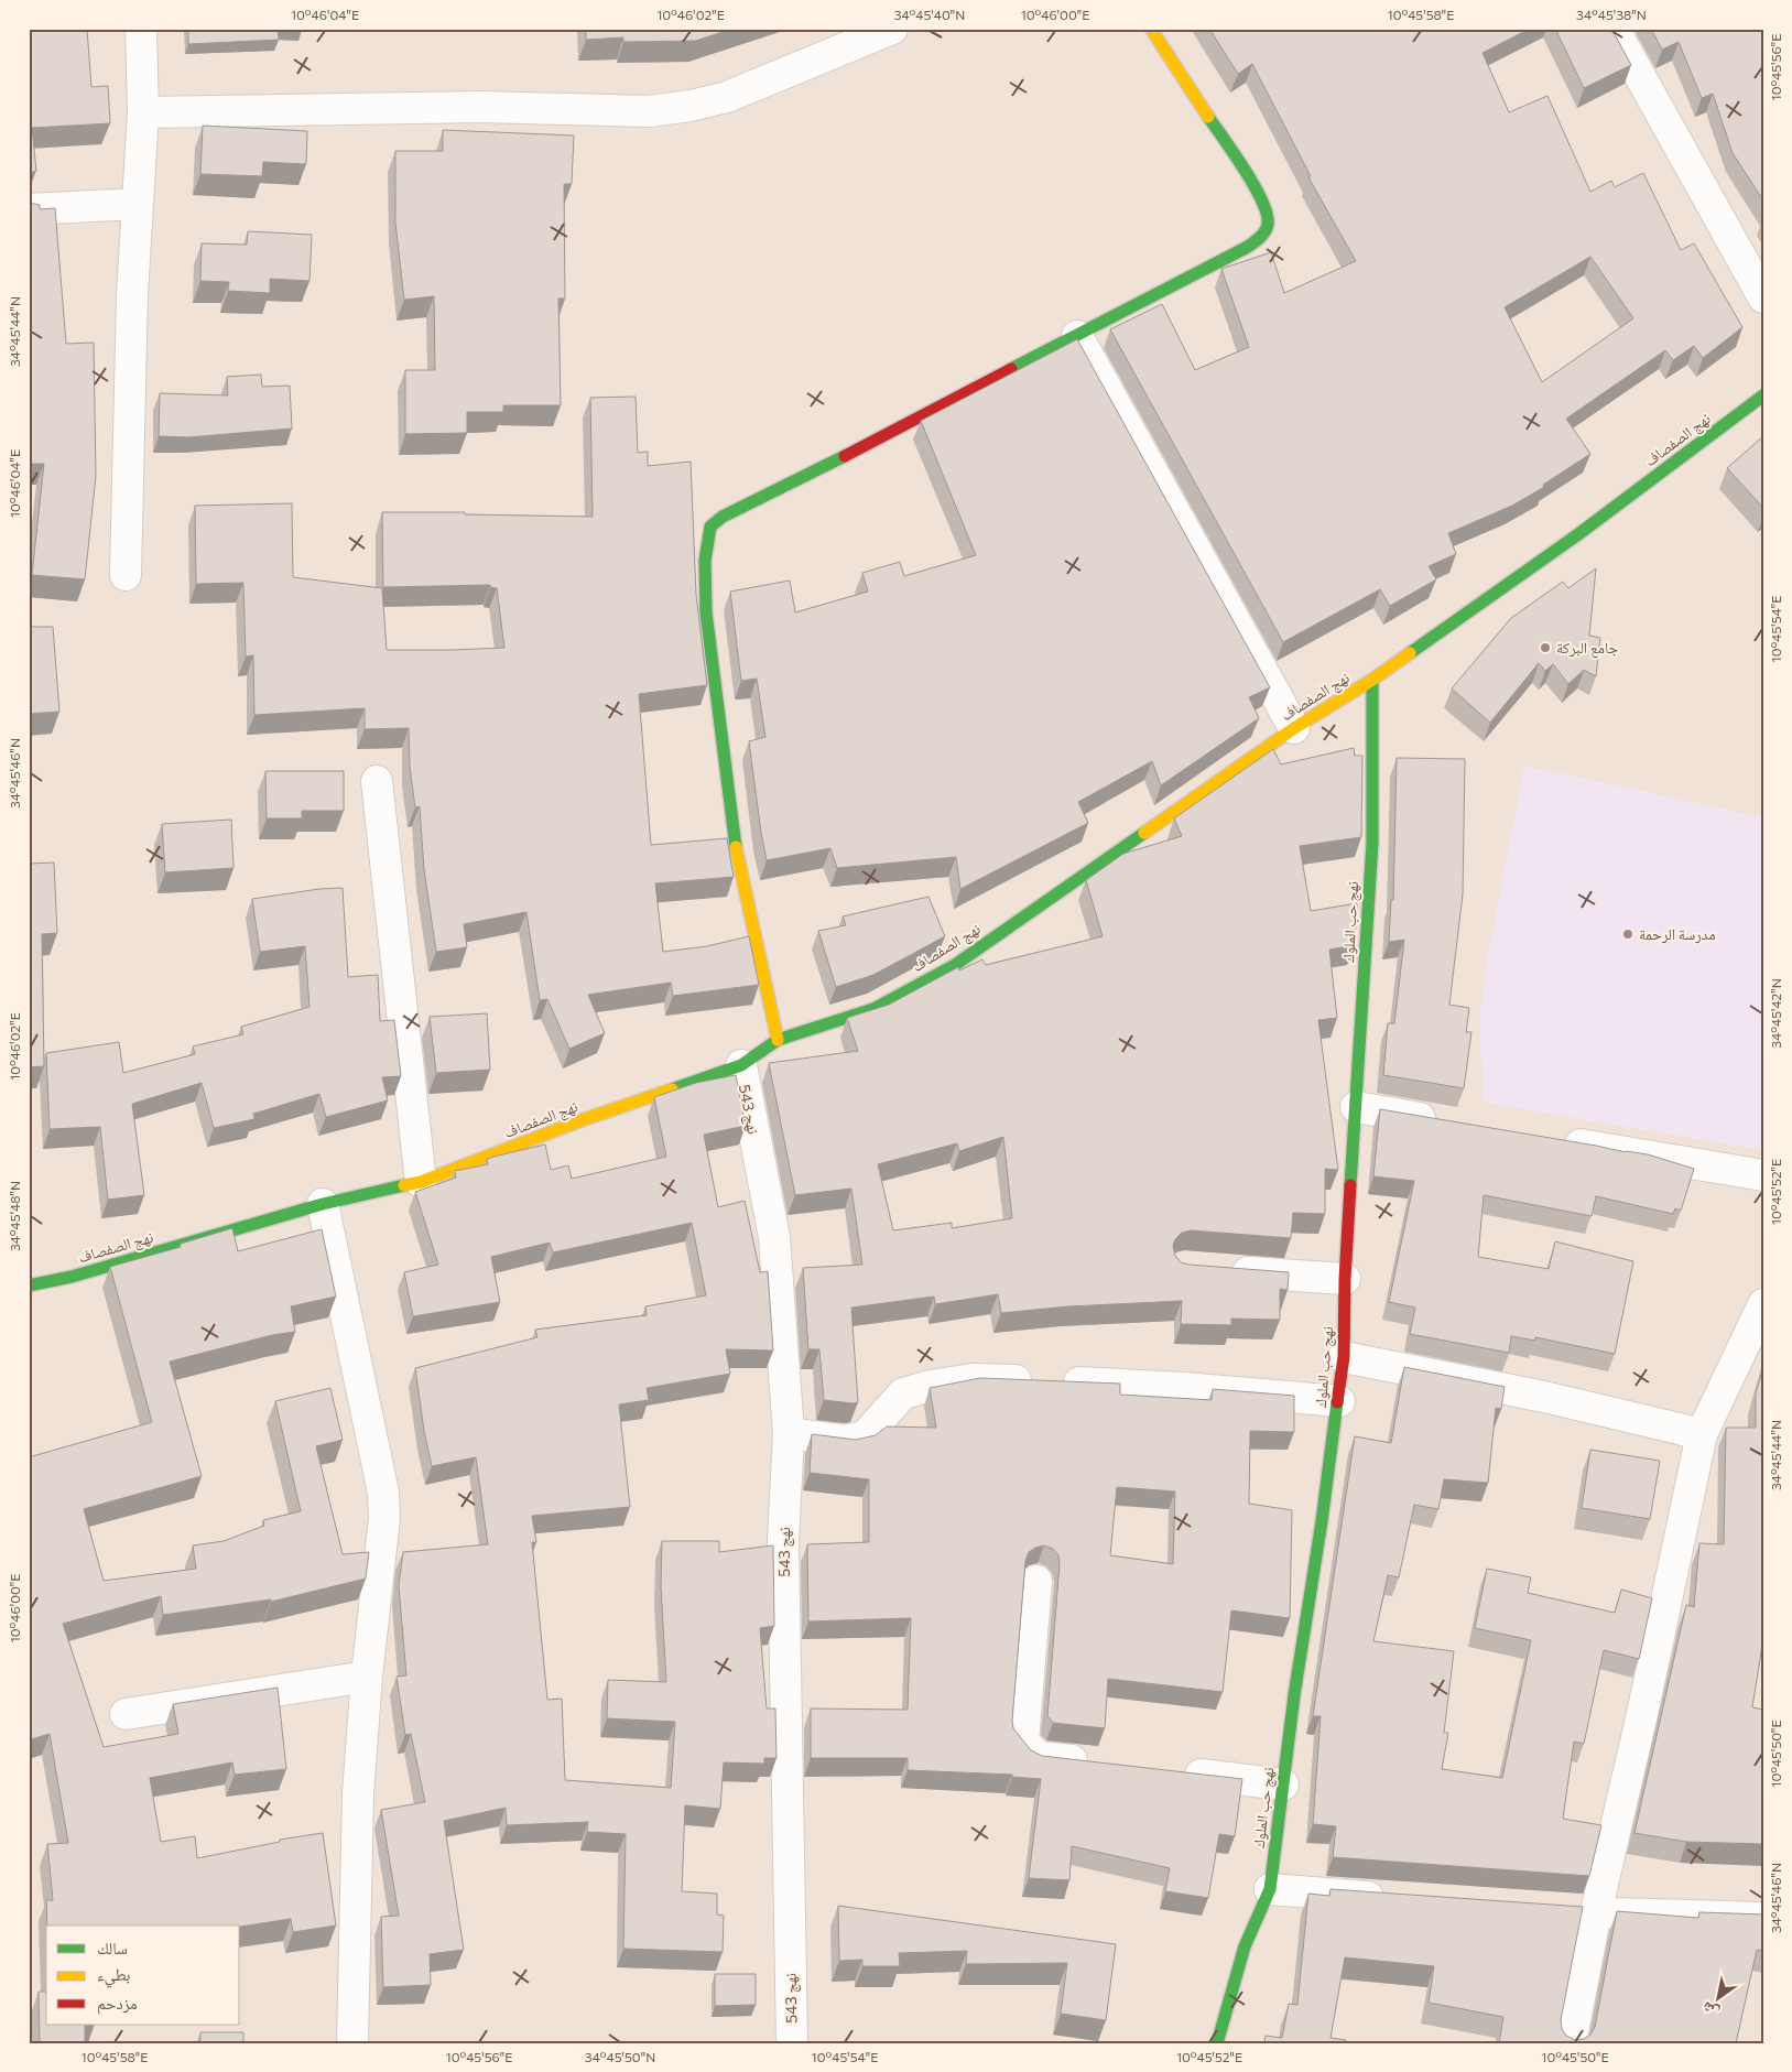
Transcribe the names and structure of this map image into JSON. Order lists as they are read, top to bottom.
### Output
{
  "streets": {
    "street": ["نهج الصفصاف", "نهج حب الملوك", "نهج 543"]
  },
  "crossings": [
    ["نهج الصفصاف", "نهج حب الملوك"],
    ["نهج الصفصاف", "نهج 543"]
  ],
  "places": ["جامع البركة", "مدرسة الرحمة"],
  "legend": ["سالك", "بطيء", "مزدحم"],
  "north": "bottom left",
  "coordinates": [
    "10°46'04\"E",
    "10°46'02\"E",
    "34°45'40\"N",
    "10°46'00\"E",
    "10°45'58\"E",
    "34°45'38\"N",
    "10°45'56\"E",
    "34°45'44\"N",
    "10°45'54\"E",
    "34°45'46\"N",
    "34°45'42\"N",
    "10°45'52\"E",
    "34°45'48\"N",
    "10°45'50\"E",
    "34°45'50\"N"
  ]
}
